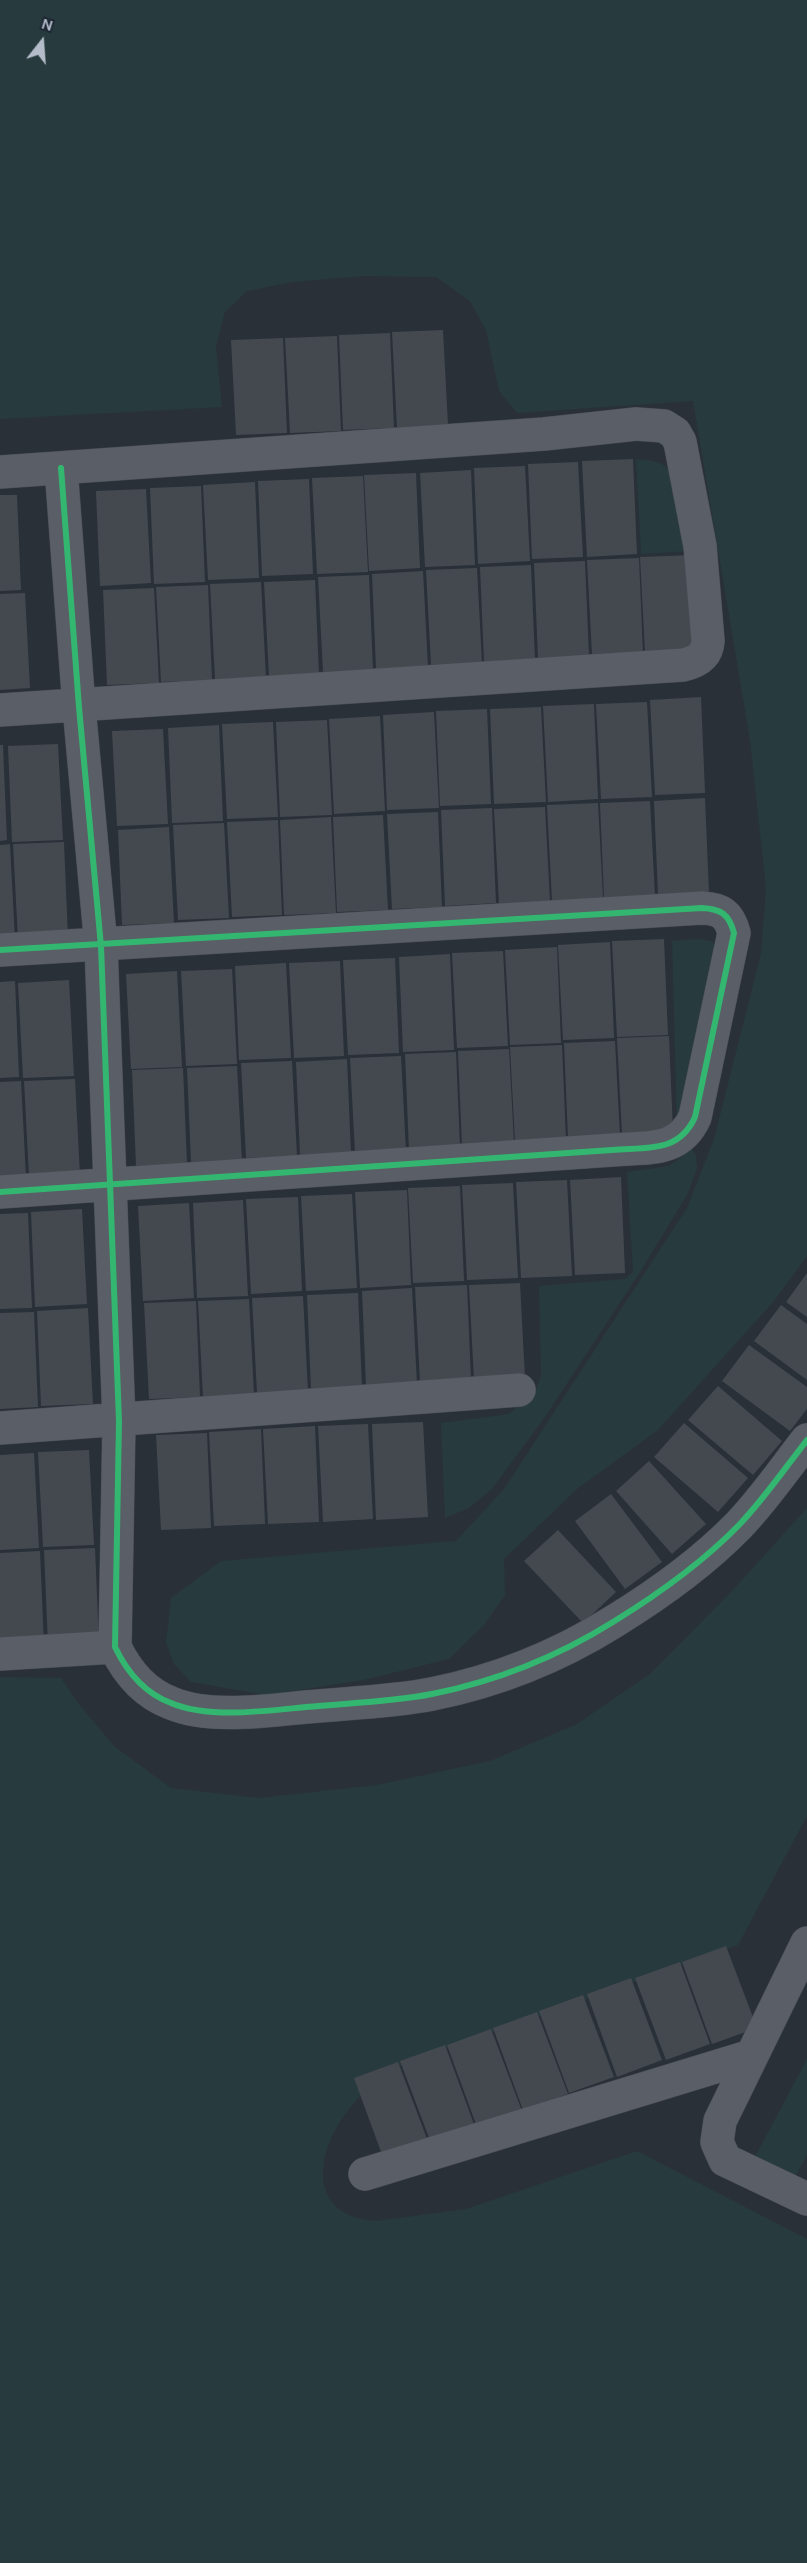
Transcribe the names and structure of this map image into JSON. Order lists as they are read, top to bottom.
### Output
{
  "north": "top"
}
